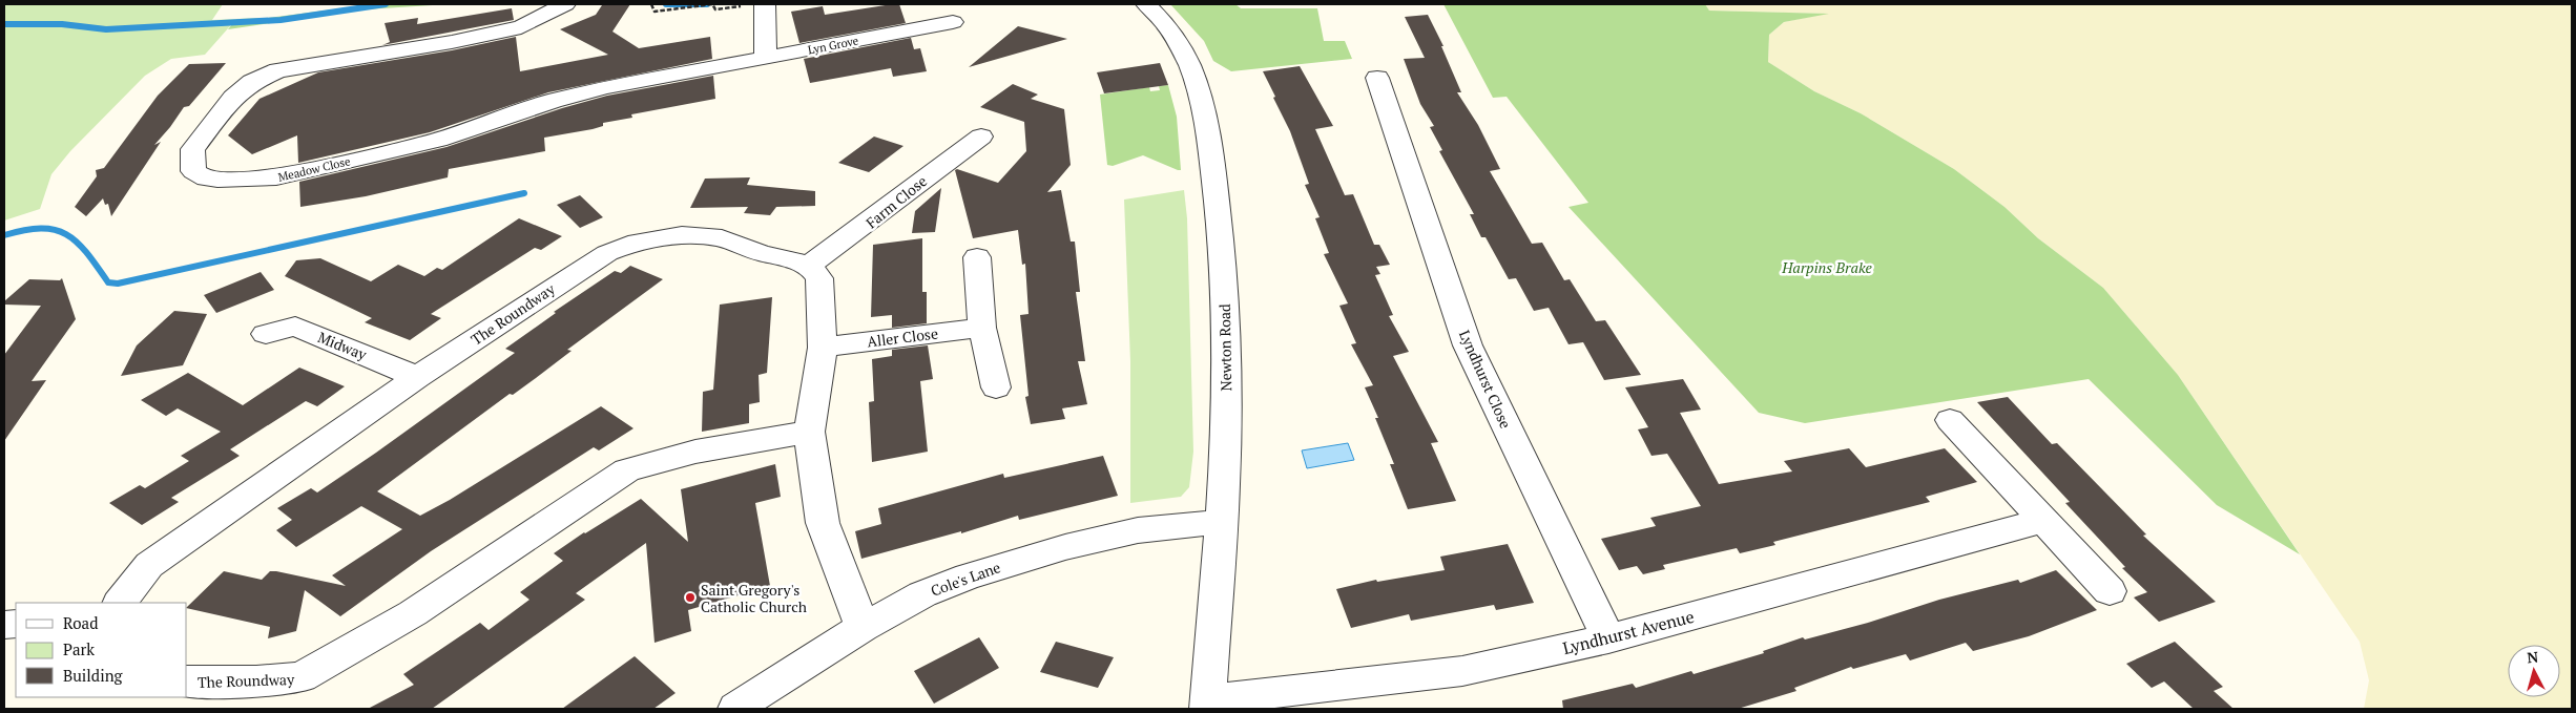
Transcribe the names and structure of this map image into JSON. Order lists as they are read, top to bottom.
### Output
{
  "streets": {
    "street": [
      "Lyn Grove",
      "Meadow Close",
      "Farm Close",
      "The Roundway",
      "Aller Close",
      "Midway",
      "Newton Road",
      "Lyndhurst Close",
      "Cole's Lane",
      "Lyndhurst Avenue"
    ]
  },
  "crossings": [
    ["Lyn Grove", "Meadow Close"],
    ["Farm Close", "The Roundway"],
    ["The Roundway", "Midway"],
    ["Newton Road", "Cole's Lane"],
    ["Newton Road", "Lyndhurst Avenue"],
    ["Lyndhurst Close", "Lyndhurst Avenue"]
  ],
  "parks": ["Harpins Brake"],
  "places": ["Saint Gregory's Catholic Church"],
  "legend": ["Road", "Park", "Building"],
  "north": "top"
}
